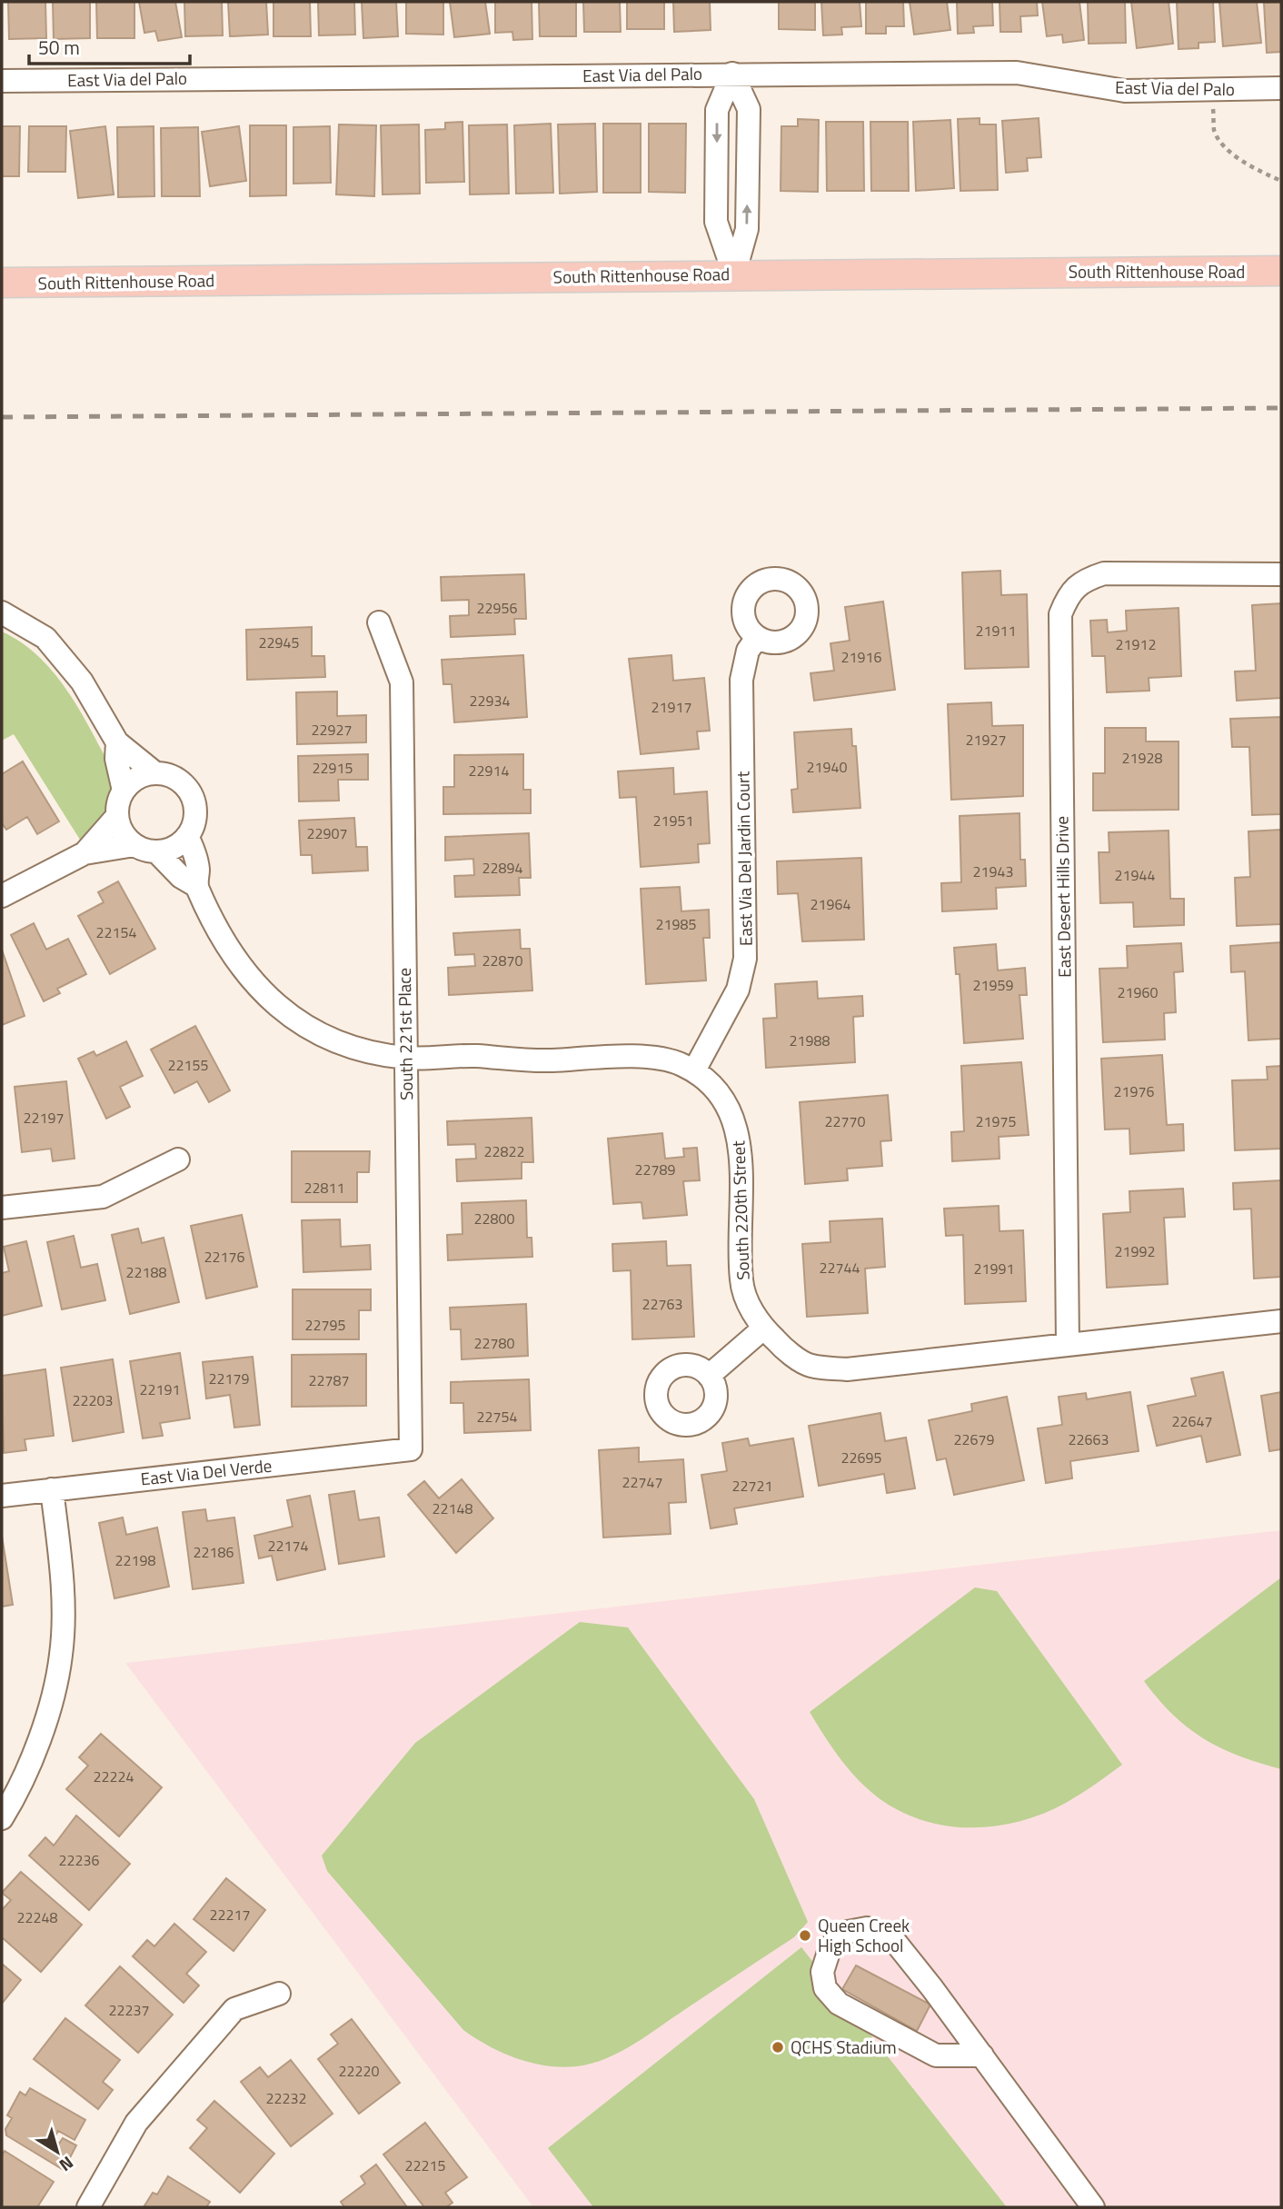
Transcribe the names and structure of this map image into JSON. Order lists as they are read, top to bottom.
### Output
{
  "streets": {
    "main road": ["South Rittenhouse Road"],
    "street": [
      "East Via del Palo",
      "East Via Del Jardin Court",
      "East Desert Hills Drive",
      "South 221st Place",
      "South 220th Street",
      "East Via Del Verde"
    ]
  },
  "crossings": [
    ["East Via Del Jardin Court", "South 220th Street"],
    ["East Desert Hills Drive", "South 220th Street"],
    ["South 221st Place", "South 220th Street"],
    ["South 221st Place", "East Via Del Verde"]
  ],
  "places": ["Queen Creek High School", "QCHS Stadium"],
  "house_numbers": [
    "22956",
    "21911",
    "22945",
    "21912",
    "21916",
    "22934",
    "21917",
    "22927",
    "21927",
    "21928",
    "21940",
    "22915",
    "22914",
    "21951",
    "22907",
    "22894",
    "21943",
    "21944",
    "21964",
    "21985",
    "22154",
    "22870",
    "21959",
    "21960",
    "21988",
    "22155",
    "21976",
    "22197",
    "22770",
    "21975",
    "22822",
    "22789",
    "22811",
    "22800",
    "21992",
    "22176",
    "22744",
    "21991",
    "22188",
    "22763",
    "22795",
    "22780",
    "22179",
    "22787",
    "22191",
    "22203",
    "22754",
    "22647",
    "22679",
    "22663",
    "22695",
    "22747",
    "22721",
    "22148",
    "22174",
    "22186",
    "22198",
    "22224",
    "22236",
    "22217",
    "22248",
    "22237",
    "22220",
    "22232",
    "22215"
  ],
  "scale_bar": "50 m",
  "north": "bottom right"
}
